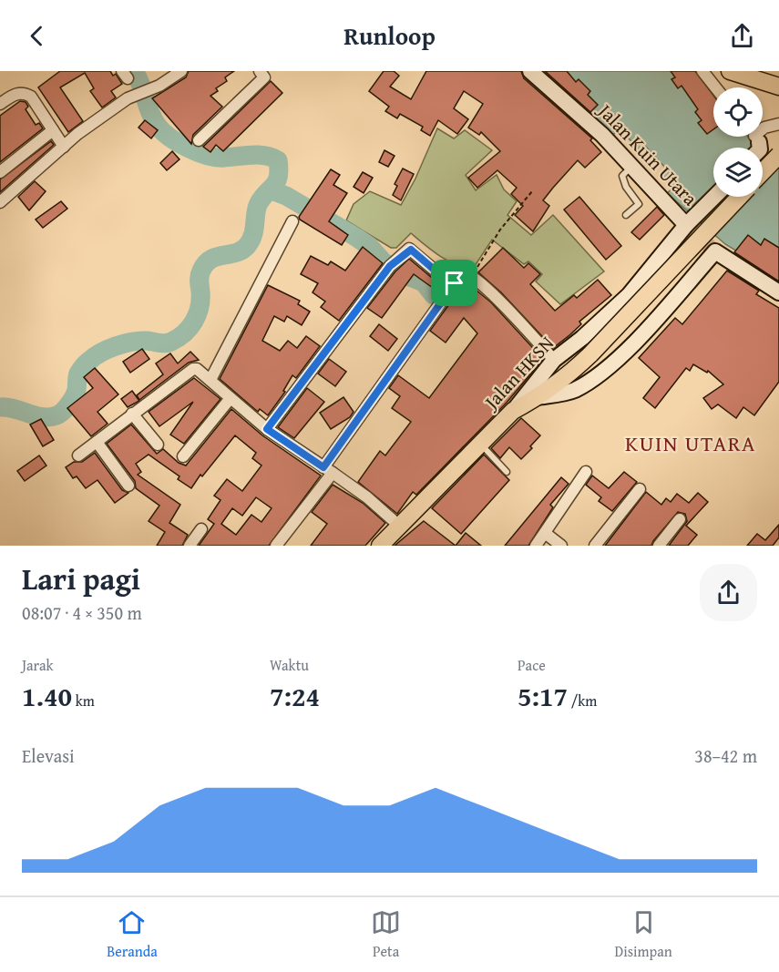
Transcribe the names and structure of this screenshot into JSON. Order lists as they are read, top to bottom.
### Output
{
  "streets": {
    "main road": ["Jalan HKSN"],
    "street": ["Jalan Kuin Utara"]
  },
  "crossings": [
    ["Jalan Kuin Utara", "Jalan HKSN"]
  ],
  "districts": ["KUIN UTARA"],
  "page": {
    "header": "Runloop",
    "heading": ["Lari pagi", "08:07 · 4 × 350 m"],
    "stats": [
      ["Jarak", "1.40 km"],
      ["Waktu", "7:24"],
      ["Pace", "5:17 /km"]
    ],
    "chart": ["Elevasi", "38–42 m"],
    "tabs": ["Beranda", "Peta", "Disimpan"]
  }
}
